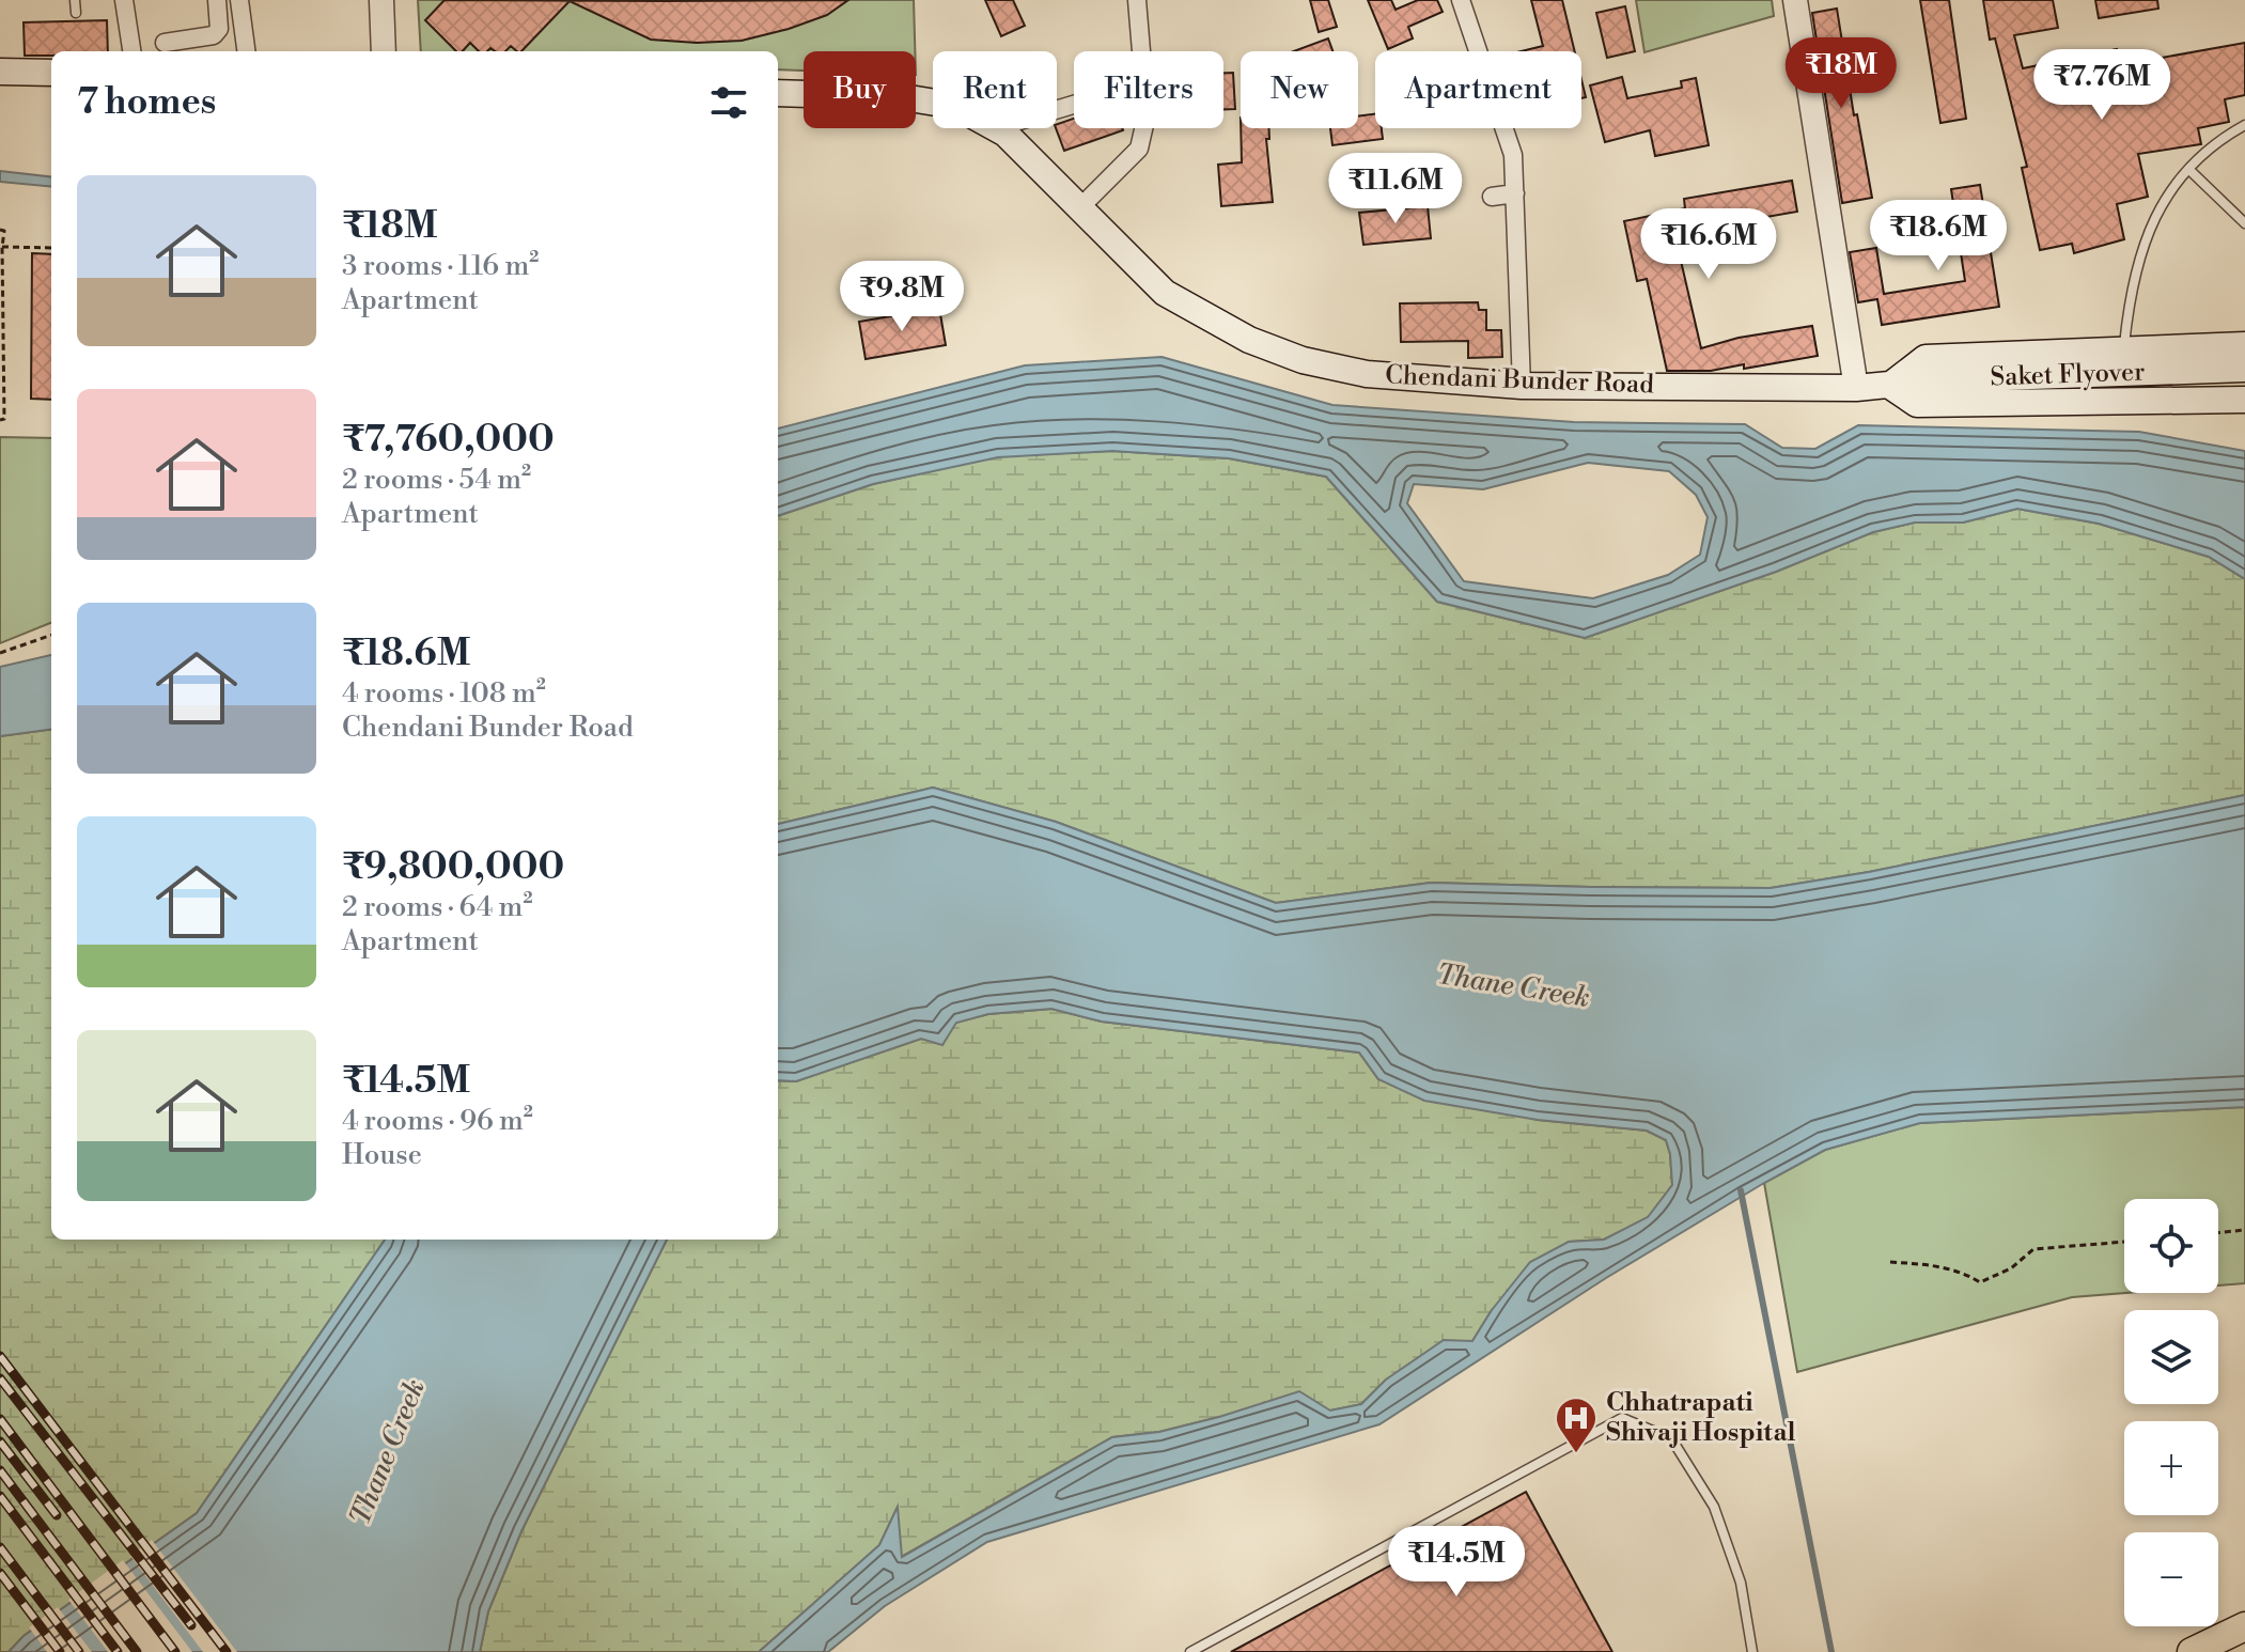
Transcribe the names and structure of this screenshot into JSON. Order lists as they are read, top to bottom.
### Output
{
  "streets": {
    "main road": ["Saket Flyover", "Chendani Bunder Road"]
  },
  "crossings": [
    ["Saket Flyover", "Chendani Bunder Road"]
  ],
  "water": ["Thane Creek"],
  "places": {
    "hospital": ["Chhatrapati Shivaji Hospital"]
  },
  "page": {
    "price": [
      "₹18M",
      "₹7.76M",
      "₹11.6M",
      "₹18.6M",
      "₹16.6M",
      "₹9.8M",
      "₹14.5M"
    ],
    "chip": [
      "Buy",
      "Rent",
      "Filters",
      "New",
      "Apartment"
    ],
    "heading": "7 homes",
    "list": [
      {
        "name": "₹18M",
        "note": "3 rooms · 116 m² · Apartment"
      },
      {
        "name": "₹7,760,000",
        "note": "2 rooms · 54 m² · Apartment"
      },
      {
        "name": "₹18.6M",
        "note": "4 rooms · 108 m² · Chendani Bunder Road"
      },
      {
        "name": "₹9,800,000",
        "note": "2 rooms · 64 m² · Apartment"
      },
      {
        "name": "₹14.5M",
        "note": "4 rooms · 96 m² · House"
      }
    ],
    "map_buttons": ["+", "−"]
  }
}
